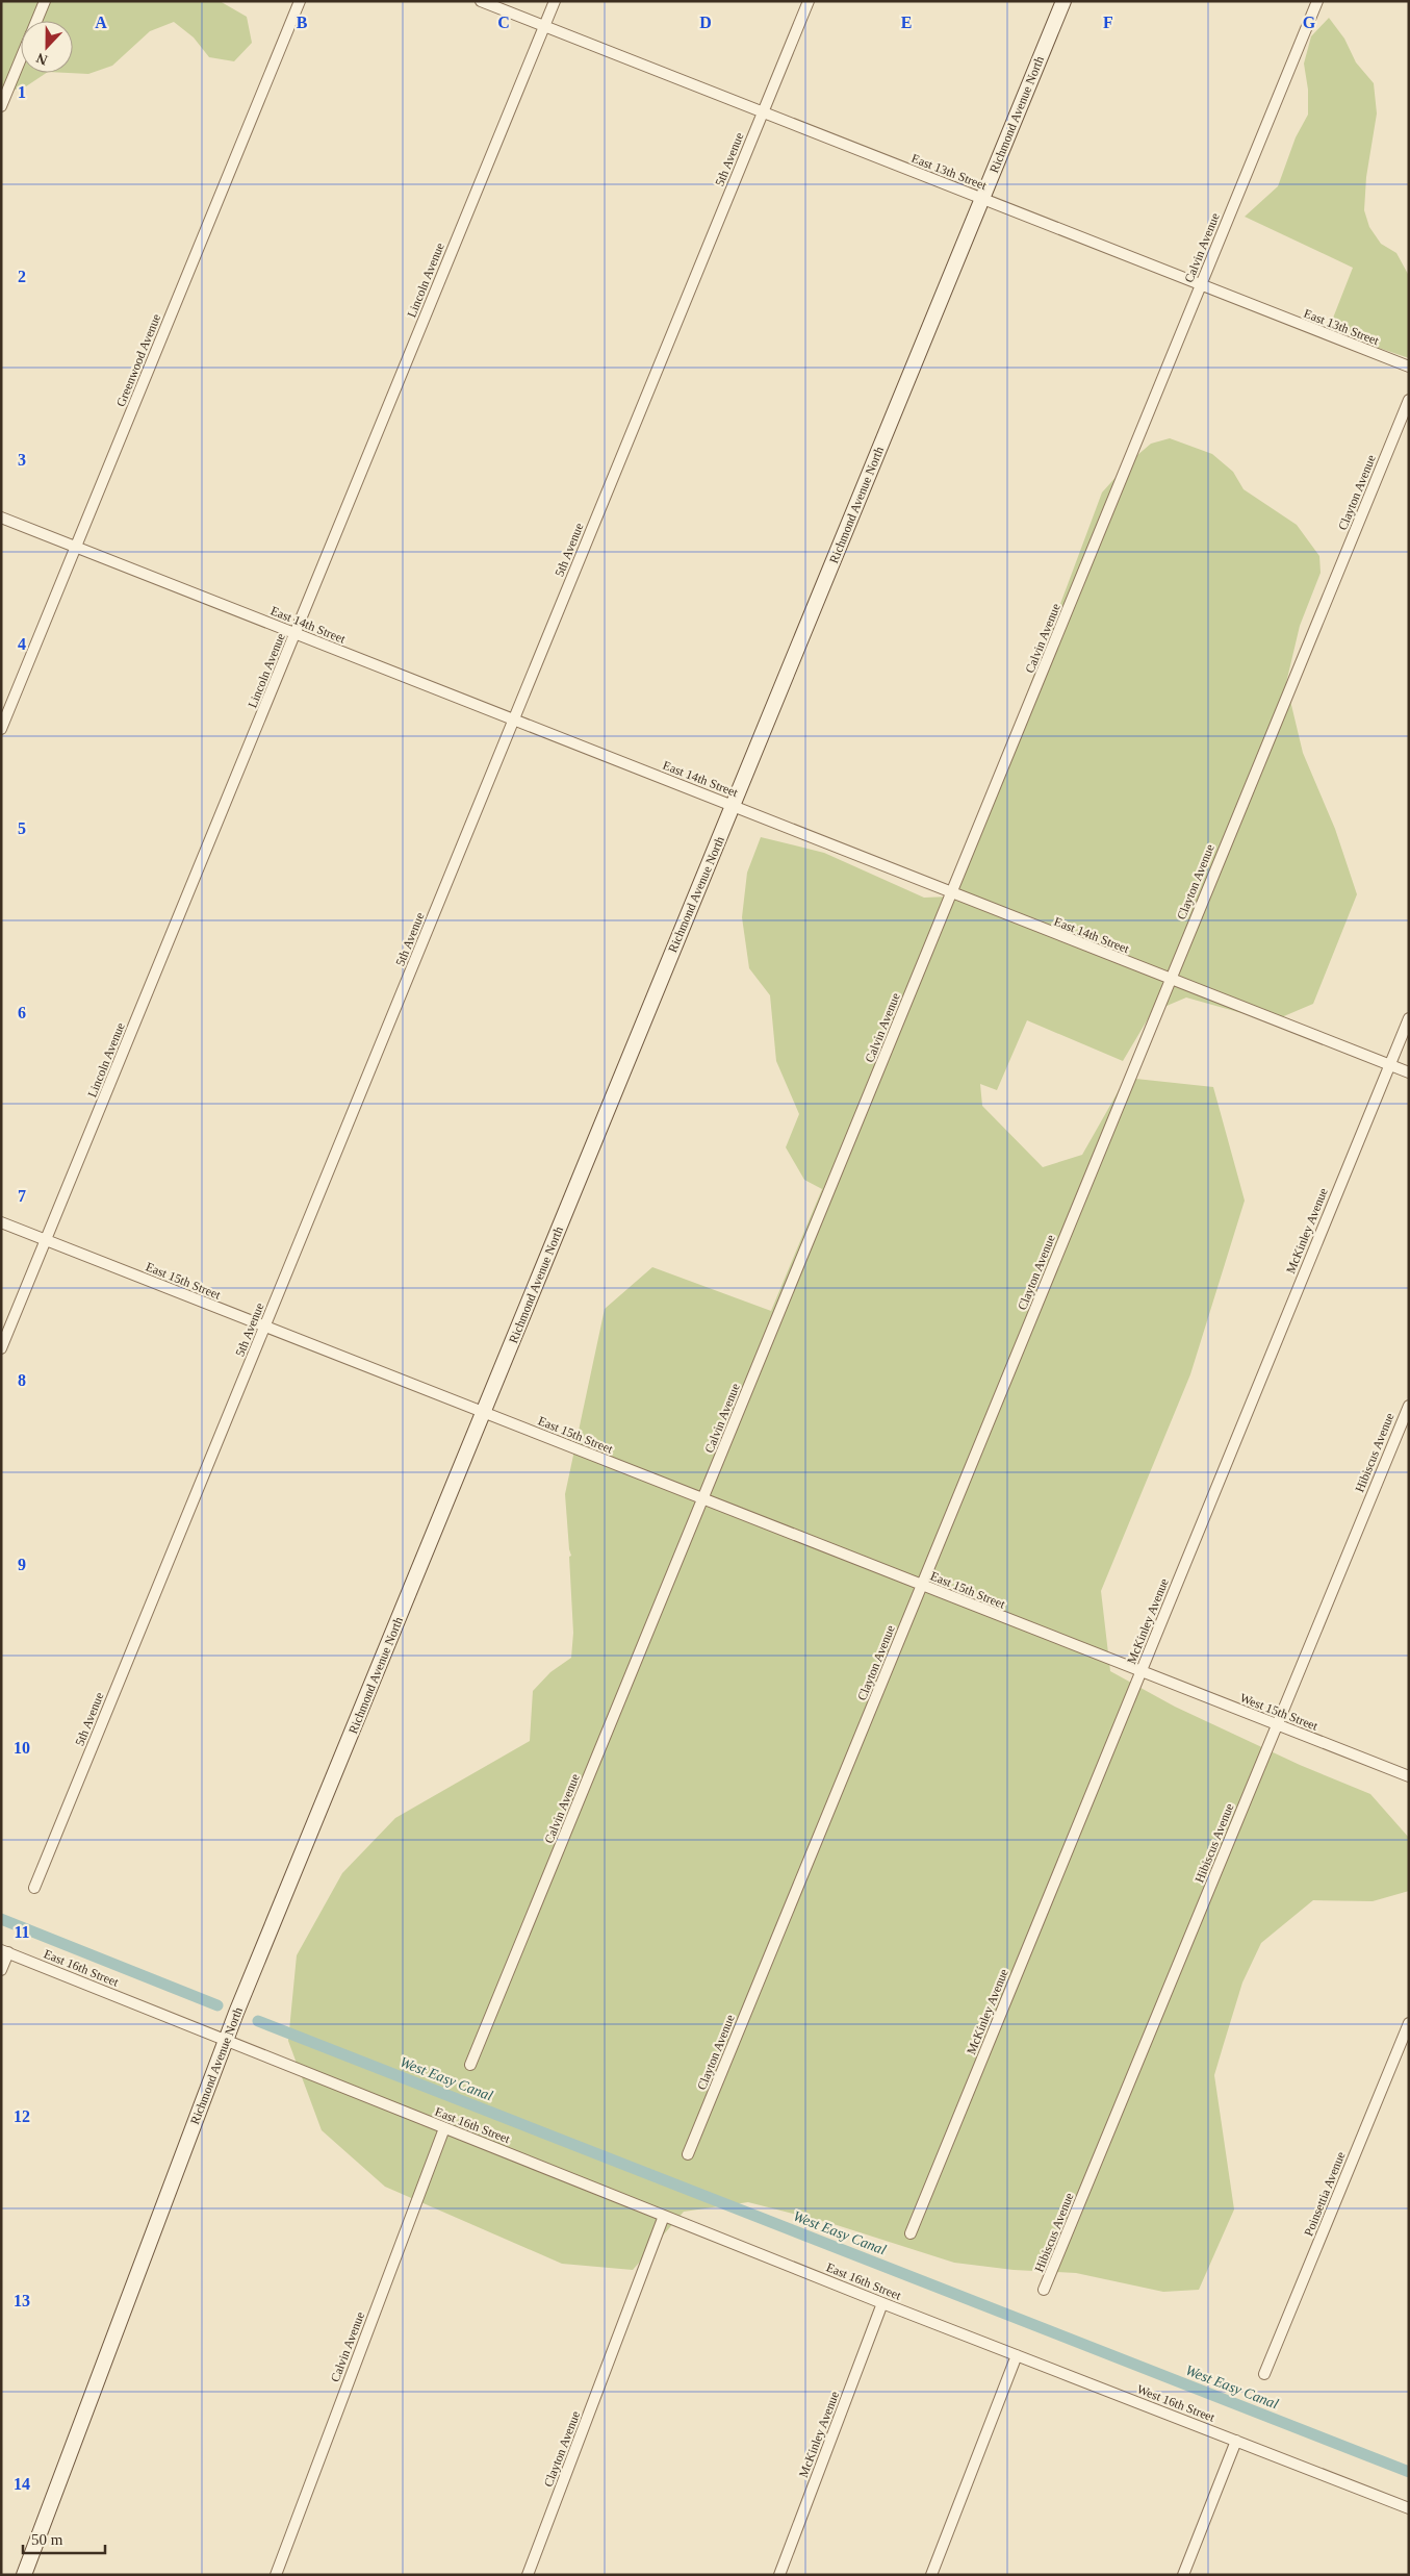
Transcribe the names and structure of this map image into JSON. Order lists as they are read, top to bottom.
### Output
{
  "streets": {
    "street": [
      "Richmond Avenue North",
      "5th Avenue",
      "East 13th Street",
      "Calvin Avenue",
      "Lincoln Avenue",
      "Greenwood Avenue",
      "Clayton Avenue",
      "East 14th Street",
      "McKinley Avenue",
      "East 15th Street",
      "Hibiscus Avenue",
      "West 15th Street",
      "East 16th Street",
      "Poinsettia Avenue",
      "West 16th Street"
    ]
  },
  "crossings": [
    ["Richmond Avenue North", "East 13th Street"],
    ["Richmond Avenue North", "East 14th Street"],
    ["Richmond Avenue North", "East 15th Street"],
    ["Richmond Avenue North", "East 16th Street"],
    ["5th Avenue", "East 13th Street"],
    ["5th Avenue", "East 14th Street"],
    ["5th Avenue", "East 15th Street"],
    ["East 13th Street", "Calvin Avenue"],
    ["East 13th Street", "Lincoln Avenue"],
    ["Calvin Avenue", "East 14th Street"],
    ["Calvin Avenue", "East 15th Street"],
    ["Calvin Avenue", "East 16th Street"],
    ["Lincoln Avenue", "East 14th Street"],
    ["Lincoln Avenue", "East 15th Street"],
    ["Greenwood Avenue", "East 14th Street"],
    ["Clayton Avenue", "East 14th Street"],
    ["Clayton Avenue", "East 15th Street"],
    ["Clayton Avenue", "East 16th Street"],
    ["East 14th Street", "McKinley Avenue"],
    ["McKinley Avenue", "East 15th Street"],
    ["McKinley Avenue", "West 15th Street"],
    ["McKinley Avenue", "East 16th Street"],
    ["East 15th Street", "West 15th Street"],
    ["Hibiscus Avenue", "West 15th Street"],
    ["East 16th Street", "West 16th Street"]
  ],
  "water": ["West Easy Canal"],
  "scale_bar": "50 m",
  "north": "bottom",
  "grid": {
    "columns": [
      "A",
      "B",
      "C",
      "D",
      "E",
      "F",
      "G"
    ],
    "rows": [
      "1",
      "2",
      "3",
      "4",
      "5",
      "6",
      "7",
      "8",
      "9",
      "10",
      "11",
      "12",
      "13",
      "14"
    ]
  }
}
